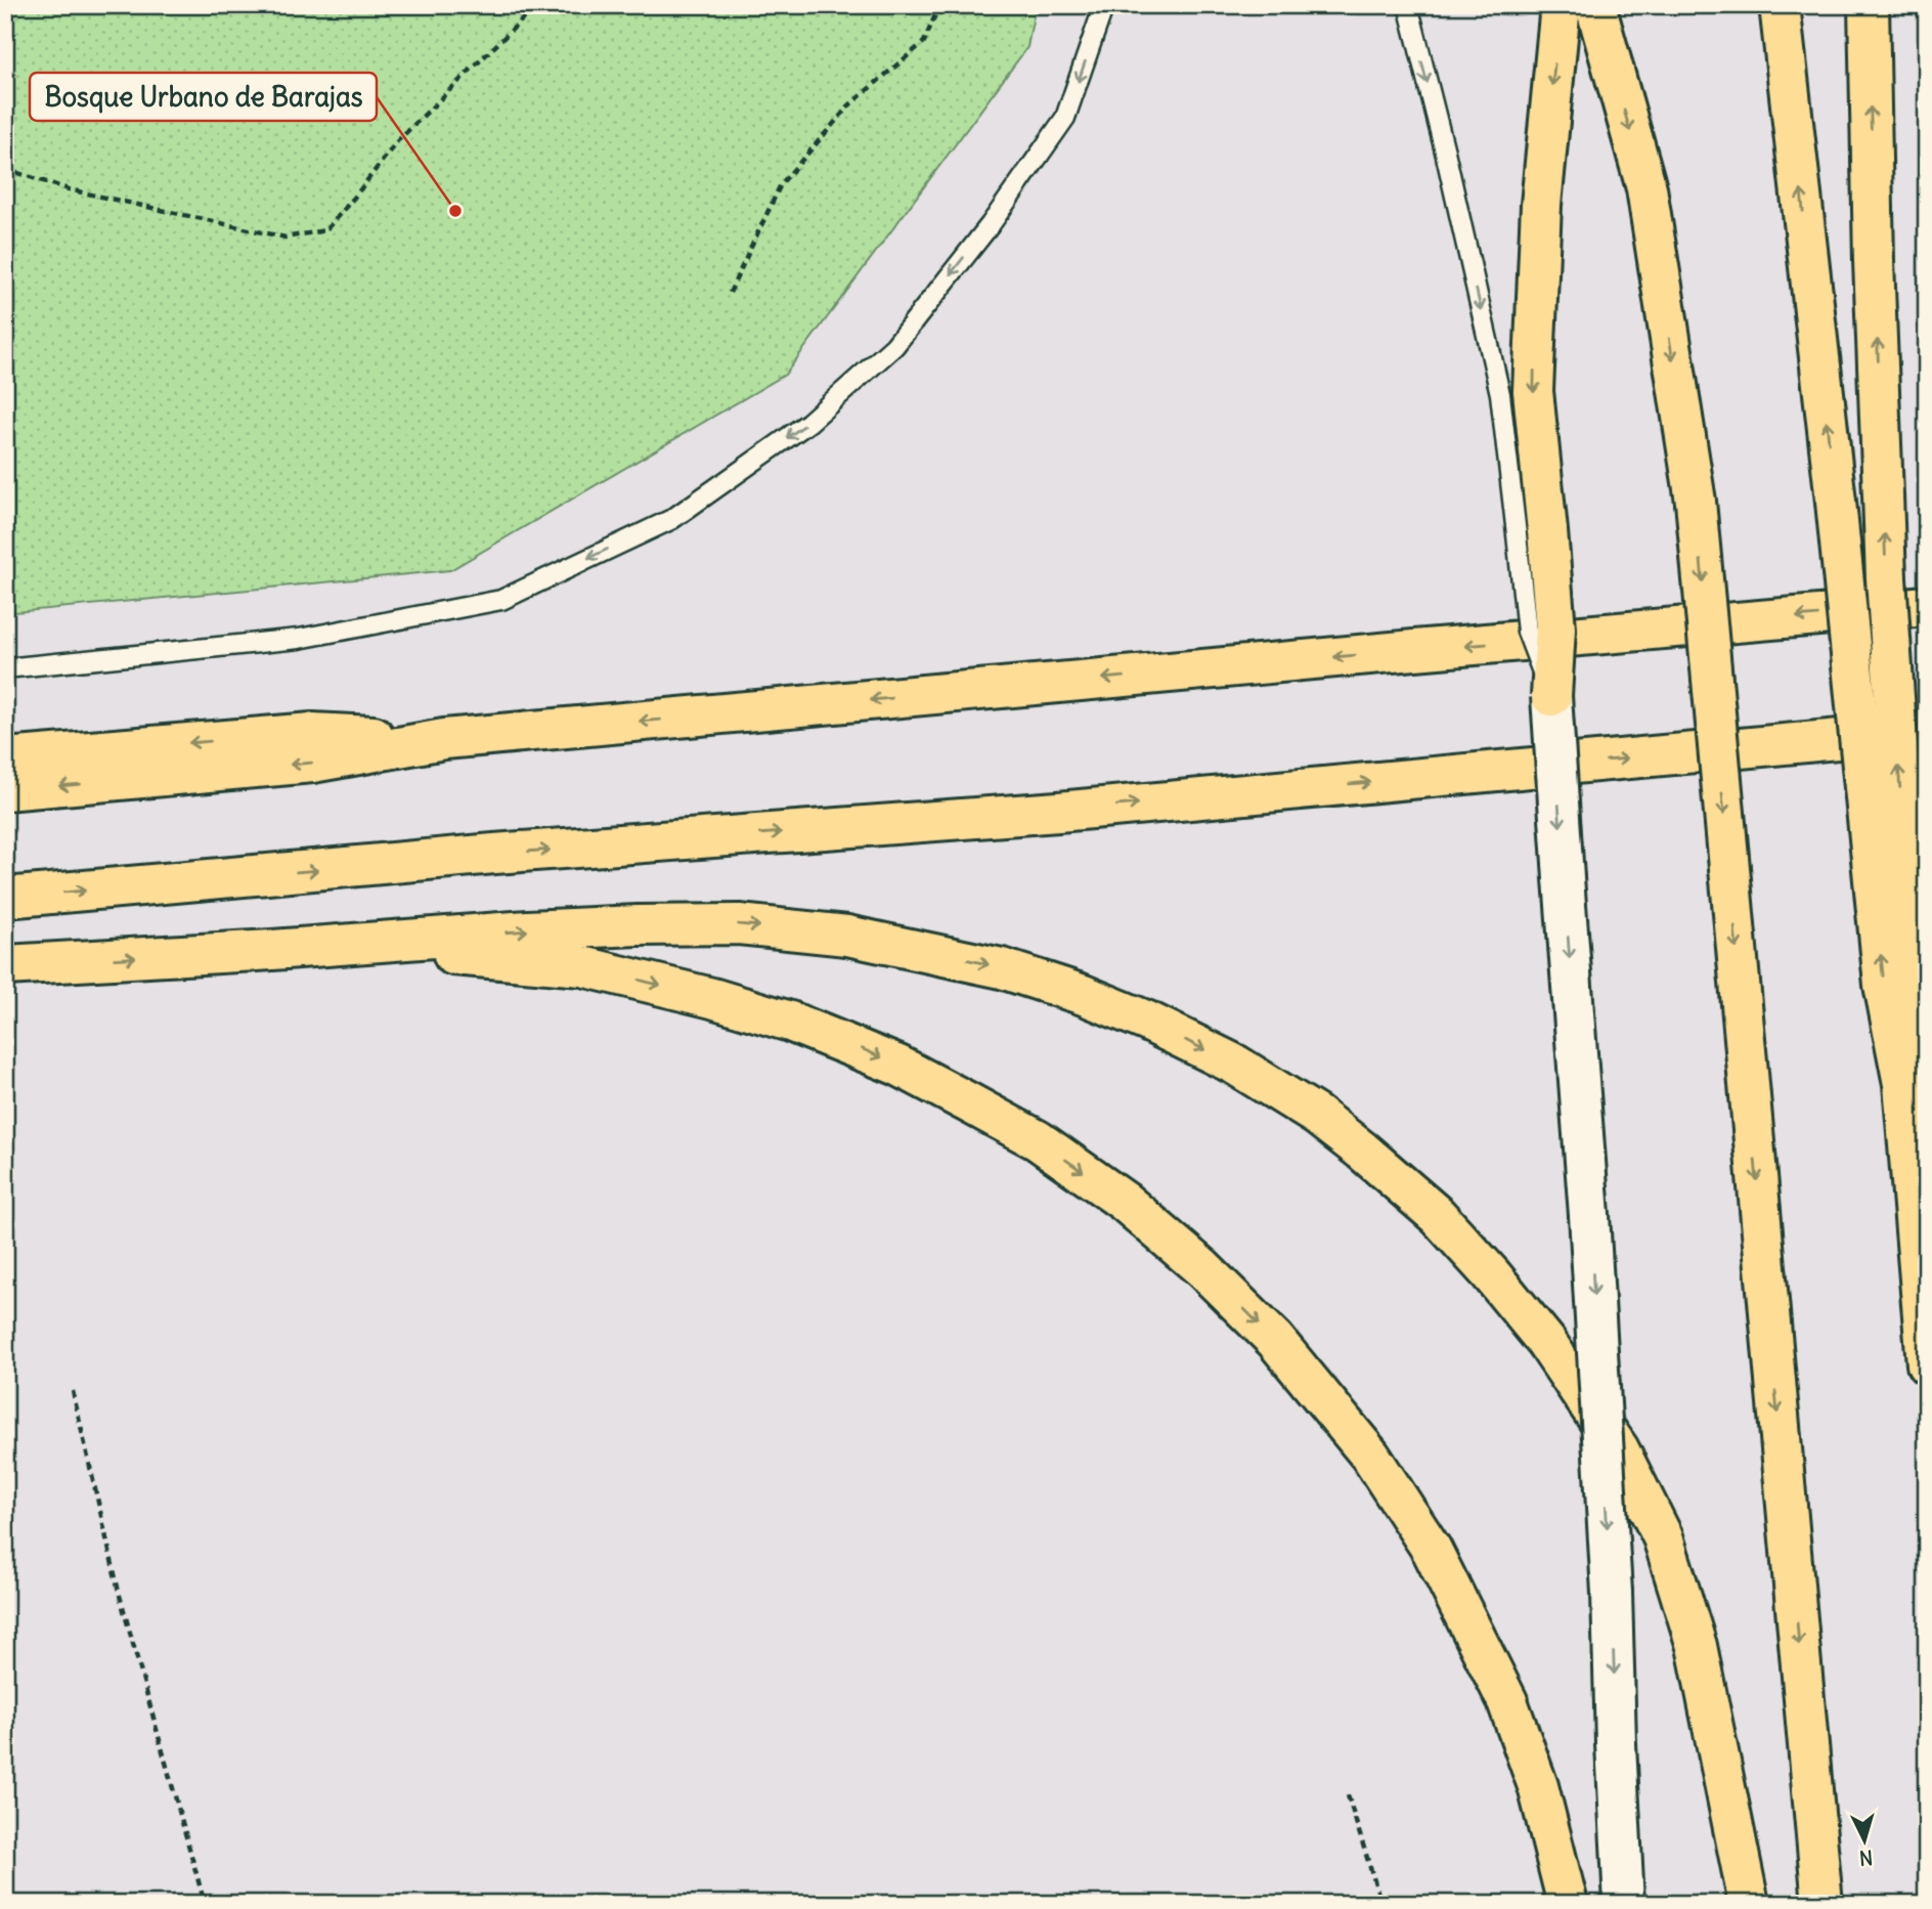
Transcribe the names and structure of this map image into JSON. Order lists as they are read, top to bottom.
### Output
{
  "places": ["Bosque Urbano de Barajas"],
  "north": "bottom"
}
